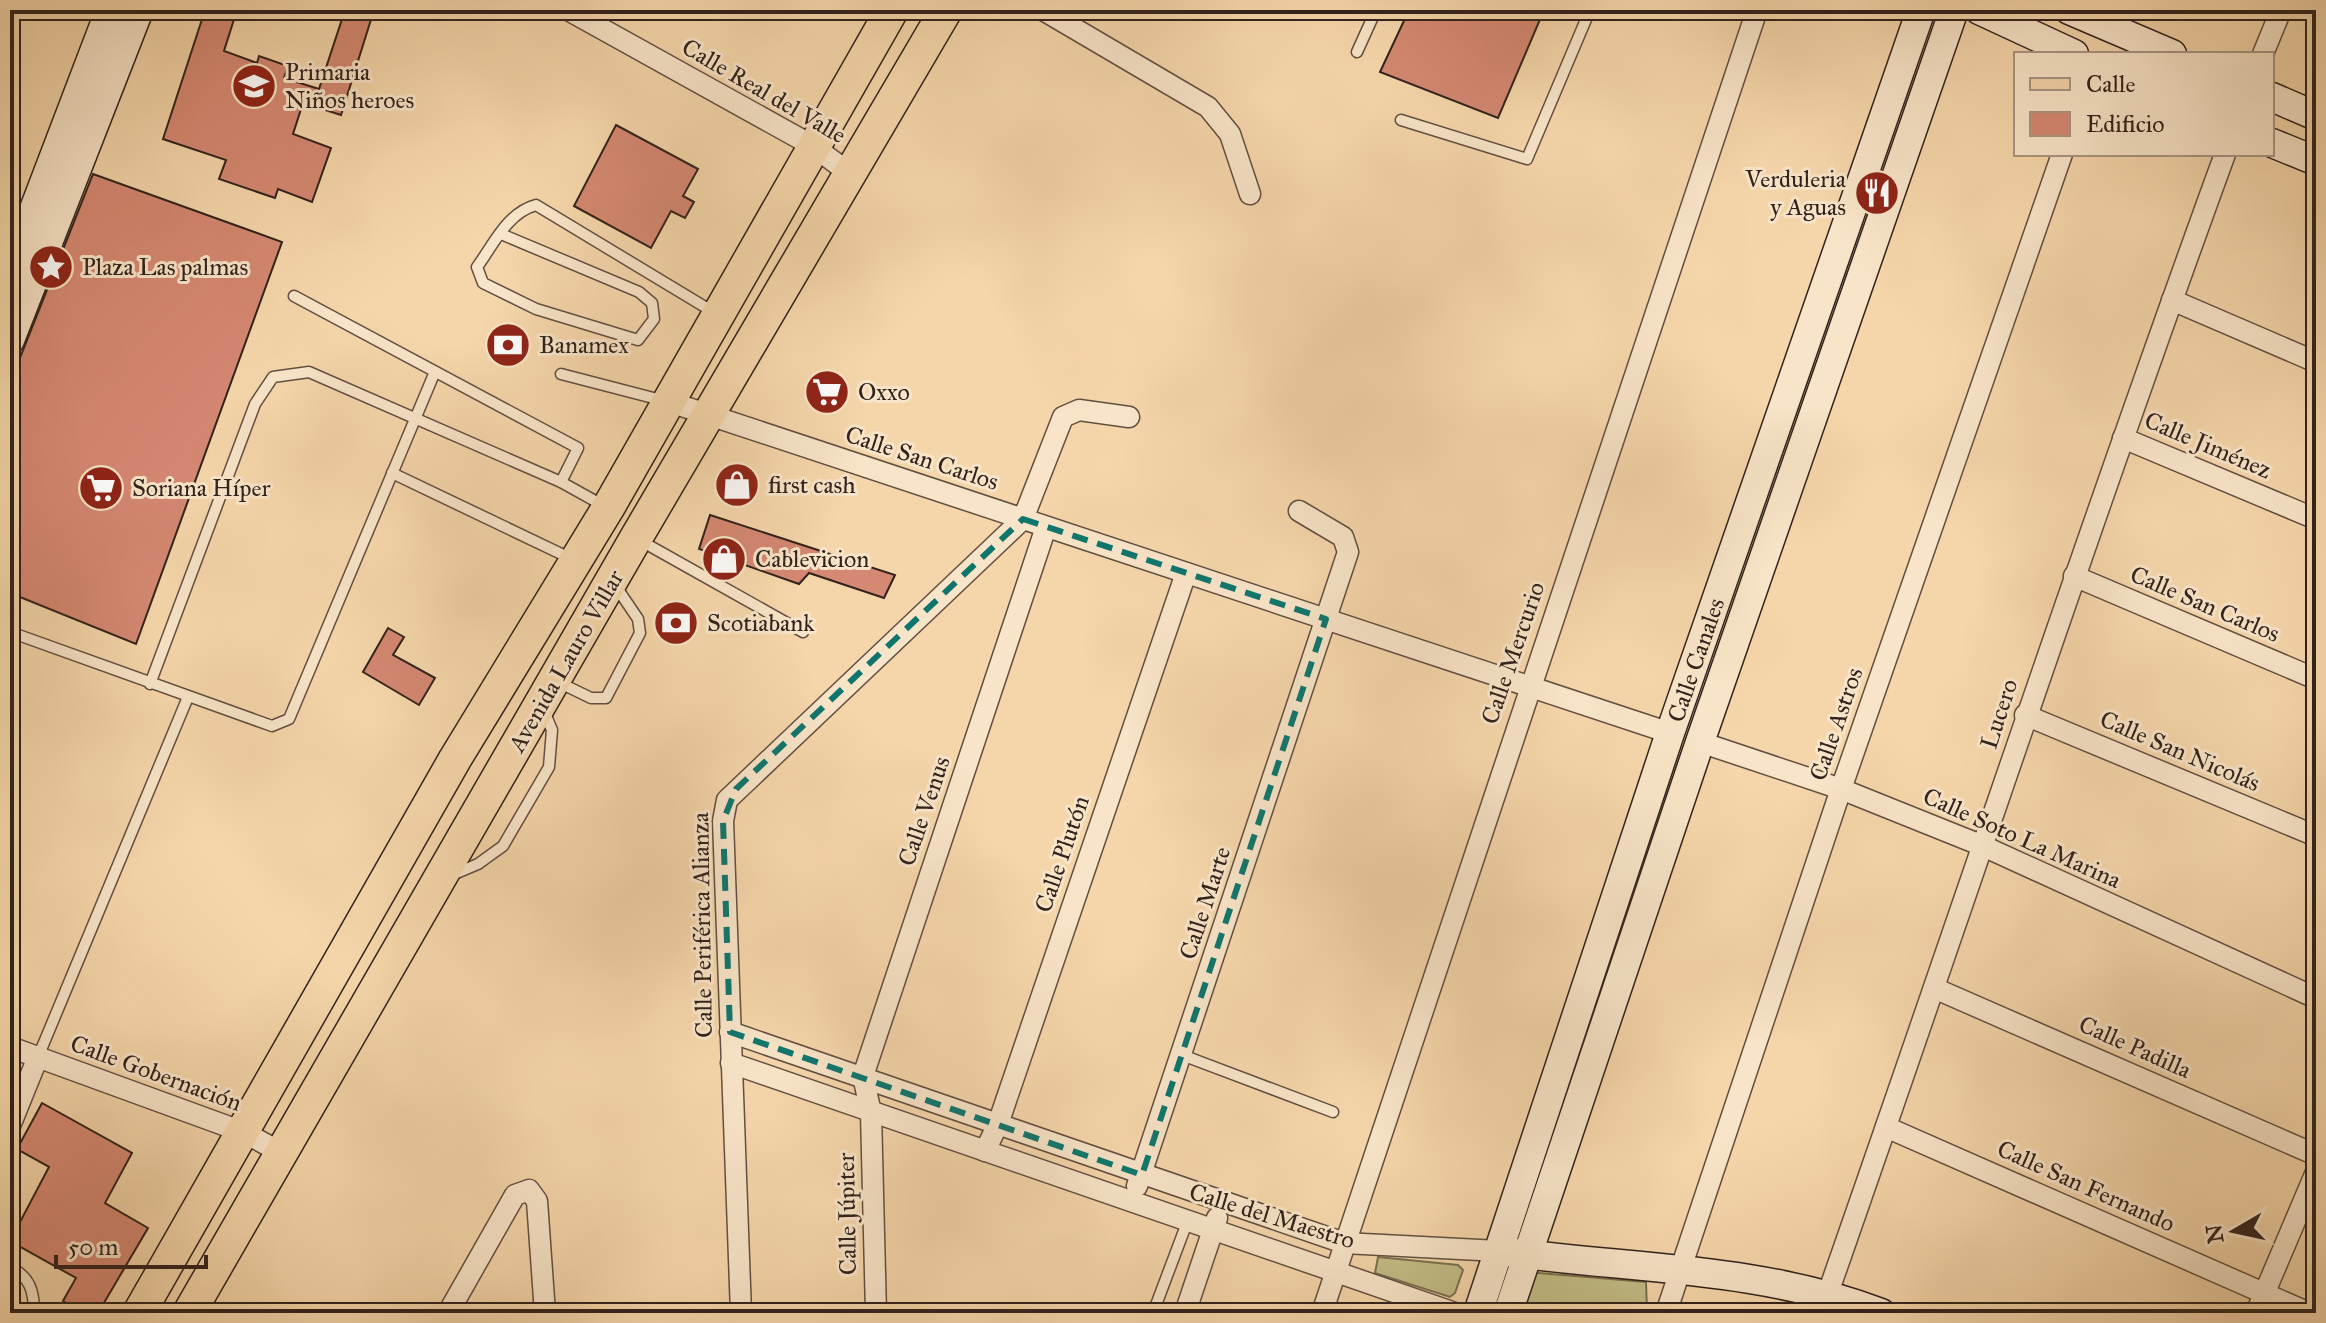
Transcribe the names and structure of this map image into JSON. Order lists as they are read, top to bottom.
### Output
{
  "streets": {
    "main road": ["Calle Canales", "Avenida Lauro Villar", "Calle del Maestro"],
    "street": [
      "Calle Real del Valle",
      "Calle Jiménez",
      "Calle San Carlos",
      "Calle Mercurio",
      "Lucero",
      "Calle Astros",
      "Calle San Nicolás",
      "Calle Venus",
      "Calle Soto La Marina",
      "Calle Plutón",
      "Calle Marte",
      "Calle Periférica Alianza",
      "Calle Padilla",
      "Calle Gobernación",
      "Calle San Fernando",
      "Calle Júpiter"
    ]
  },
  "crossings": [
    ["Calle Real del Valle", "Avenida Lauro Villar"],
    ["Calle Jiménez", "Lucero"],
    ["Calle San Carlos", "Calle Mercurio"],
    ["Calle San Carlos", "Calle Canales"],
    ["Calle San Carlos", "Avenida Lauro Villar"],
    ["Calle San Carlos", "Lucero"],
    ["Calle San Carlos", "Calle Venus"],
    ["Calle San Carlos", "Calle Plutón"],
    ["Calle San Carlos", "Calle Marte"],
    ["Calle San Carlos", "Calle Periférica Alianza"],
    ["Calle Mercurio", "Calle del Maestro"],
    ["Calle Canales", "Calle Soto La Marina"],
    ["Calle Canales", "Calle del Maestro"],
    ["Avenida Lauro Villar", "Calle Gobernación"],
    ["Lucero", "Calle San Nicolás"],
    ["Lucero", "Calle Soto La Marina"],
    ["Lucero", "Calle Padilla"],
    ["Lucero", "Calle San Fernando"],
    ["Lucero", "Calle del Maestro"],
    ["Calle Astros", "Calle Soto La Marina"],
    ["Calle Astros", "Calle del Maestro"],
    ["Calle Venus", "Calle del Maestro"],
    ["Calle Plutón", "Calle del Maestro"],
    ["Calle Marte", "Calle del Maestro"],
    ["Calle Periférica Alianza", "Calle del Maestro"],
    ["Calle Júpiter", "Calle del Maestro"]
  ],
  "places": {
    "school or university": ["Primaria Niños heroes"],
    "restaurant": ["Verduleria y Aguas"],
    "place": ["Plaza Las palmas"],
    "bank": ["Banamex", "Scotiabank"],
    "supermarket": ["Oxxo", "Soriana Híper"],
    "shop": ["first cash", "Cablevicion"]
  },
  "legend": ["Calle", "Edificio"],
  "scale_bar": "50 m",
  "north": "left"
}
